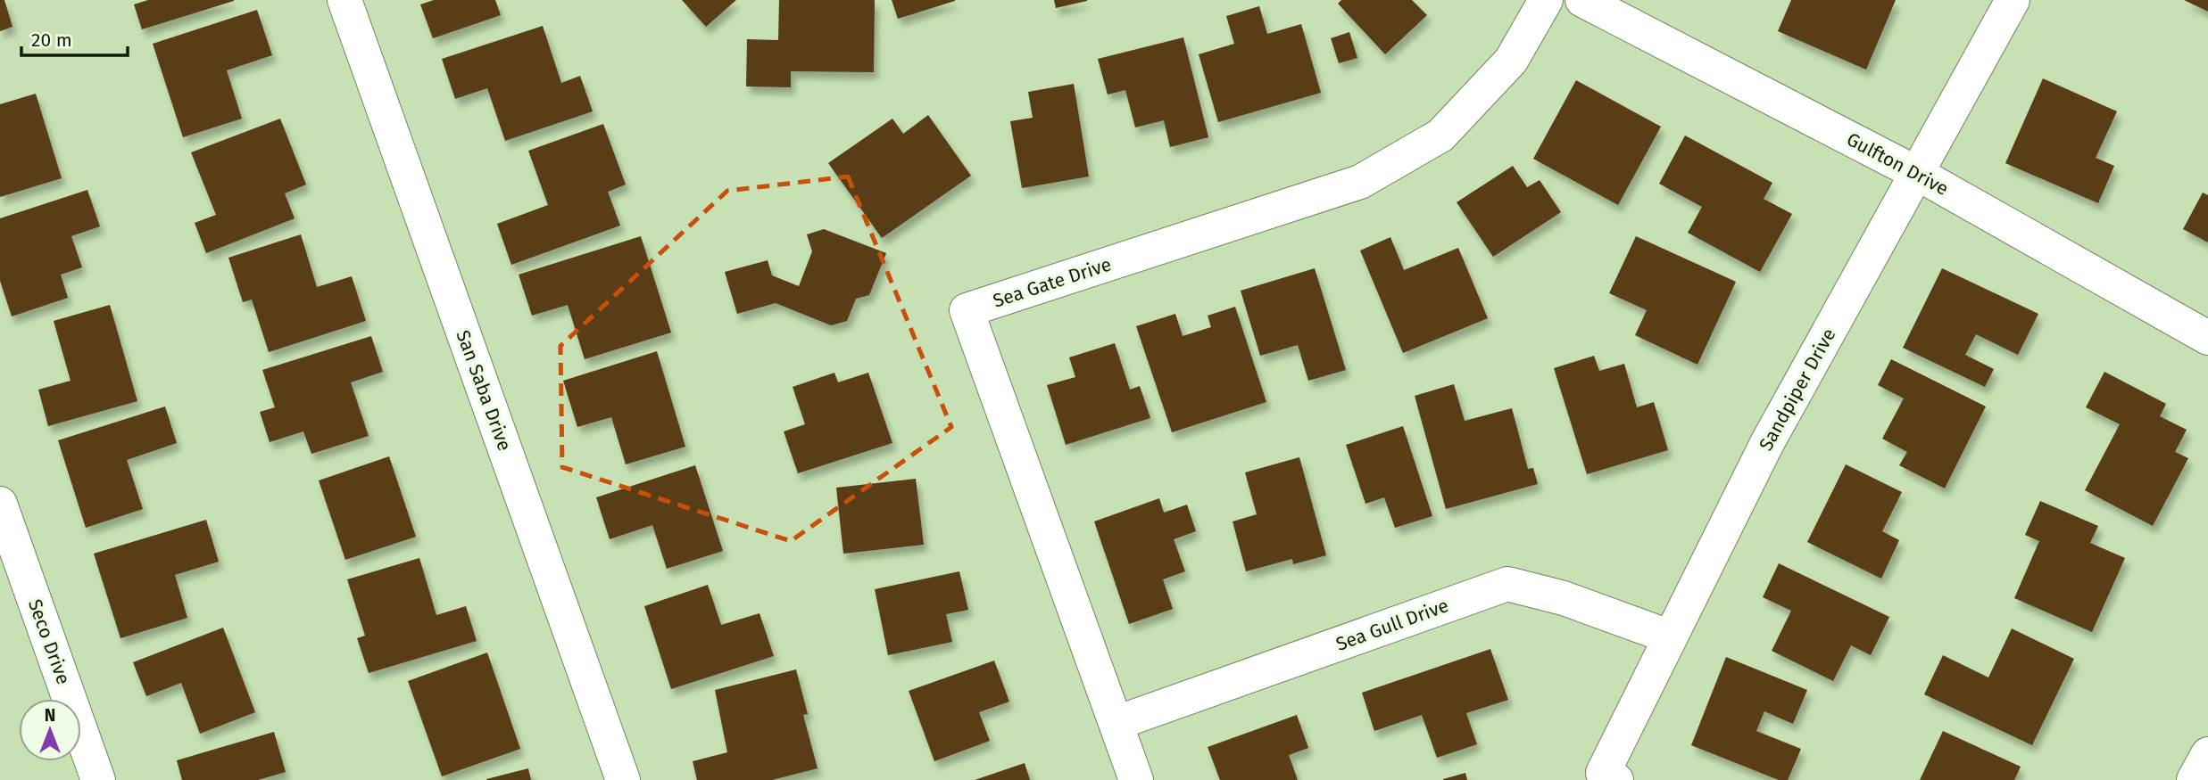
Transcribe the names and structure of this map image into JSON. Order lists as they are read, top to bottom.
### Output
{
  "streets": {
    "street": [
      "Gulfton Drive",
      "Sea Gate Drive",
      "Sandpiper Drive",
      "San Saba Drive",
      "Sea Gull Drive",
      "Seco Drive"
    ]
  },
  "crossings": [
    ["Gulfton Drive", "Sandpiper Drive"],
    ["Sea Gate Drive", "Sea Gull Drive"],
    ["Sandpiper Drive", "Sea Gull Drive"]
  ],
  "scale_bar": "20 m",
  "north": "top"
}
